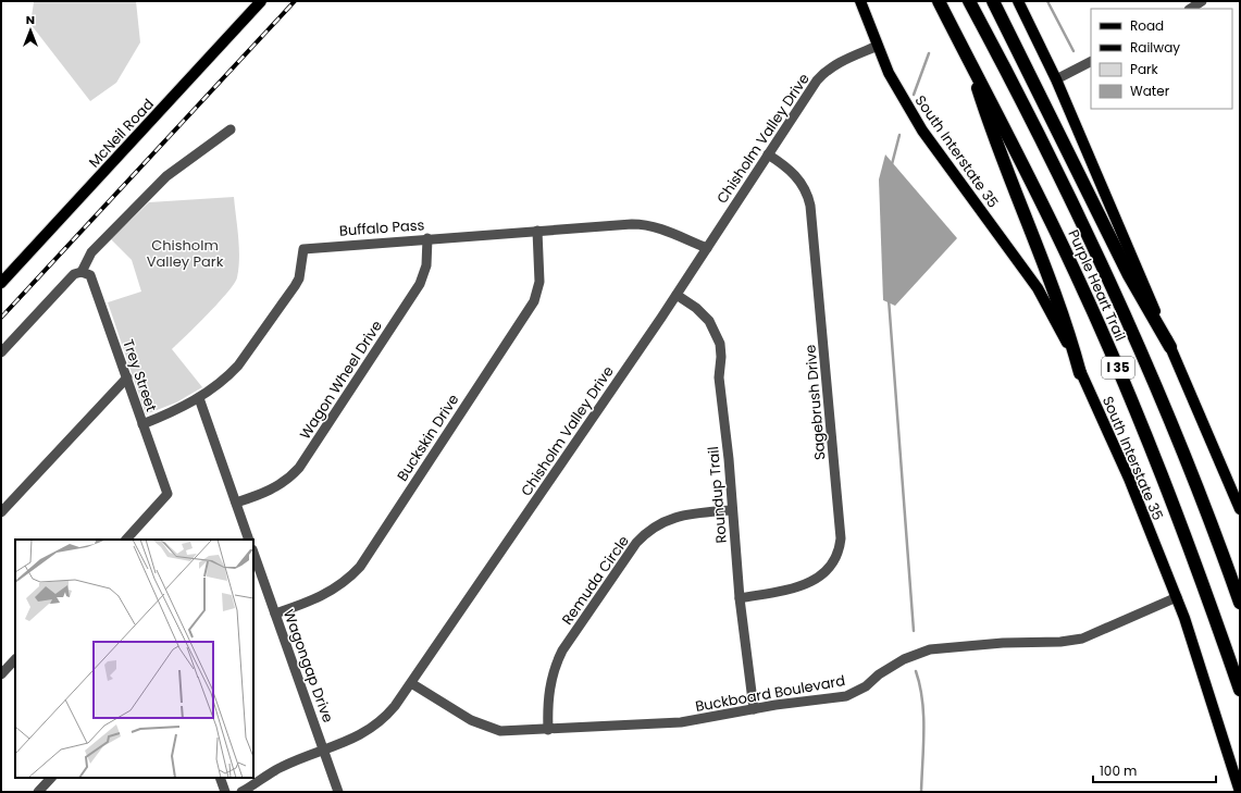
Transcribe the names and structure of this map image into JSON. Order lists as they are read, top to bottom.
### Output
{
  "streets": {
    "highway": ["Purple Heart Trail", "I 35"],
    "main road": ["McNeil Road", "South Interstate 35"],
    "street": [
      "Chisholm Valley Drive",
      "Buffalo Pass",
      "Trey Street",
      "Wagon Wheel Drive",
      "Sagebrush Drive",
      "Buckskin Drive",
      "Roundup Trail",
      "Remuda Circle",
      "Wagongap Drive",
      "Buckboard Boulevard"
    ]
  },
  "crossings": [
    ["Chisholm Valley Drive", "South Interstate 35"],
    ["Chisholm Valley Drive", "Buffalo Pass"],
    ["Chisholm Valley Drive", "Sagebrush Drive"],
    ["Chisholm Valley Drive", "Roundup Trail"],
    ["Chisholm Valley Drive", "Wagongap Drive"],
    ["Chisholm Valley Drive", "Buckboard Boulevard"],
    ["South Interstate 35", "Buckboard Boulevard"],
    ["Buffalo Pass", "Trey Street"],
    ["Buffalo Pass", "Wagon Wheel Drive"],
    ["Buffalo Pass", "Buckskin Drive"],
    ["Sagebrush Drive", "Roundup Trail"],
    ["Buckskin Drive", "Wagongap Drive"],
    ["Roundup Trail", "Remuda Circle"],
    ["Roundup Trail", "Buckboard Boulevard"],
    ["Remuda Circle", "Buckboard Boulevard"]
  ],
  "parks": ["Chisholm Valley Park"],
  "legend": [
    "Road",
    "Railway",
    "Park",
    "Water"
  ],
  "scale_bar": "100 m",
  "north": "top"
}
